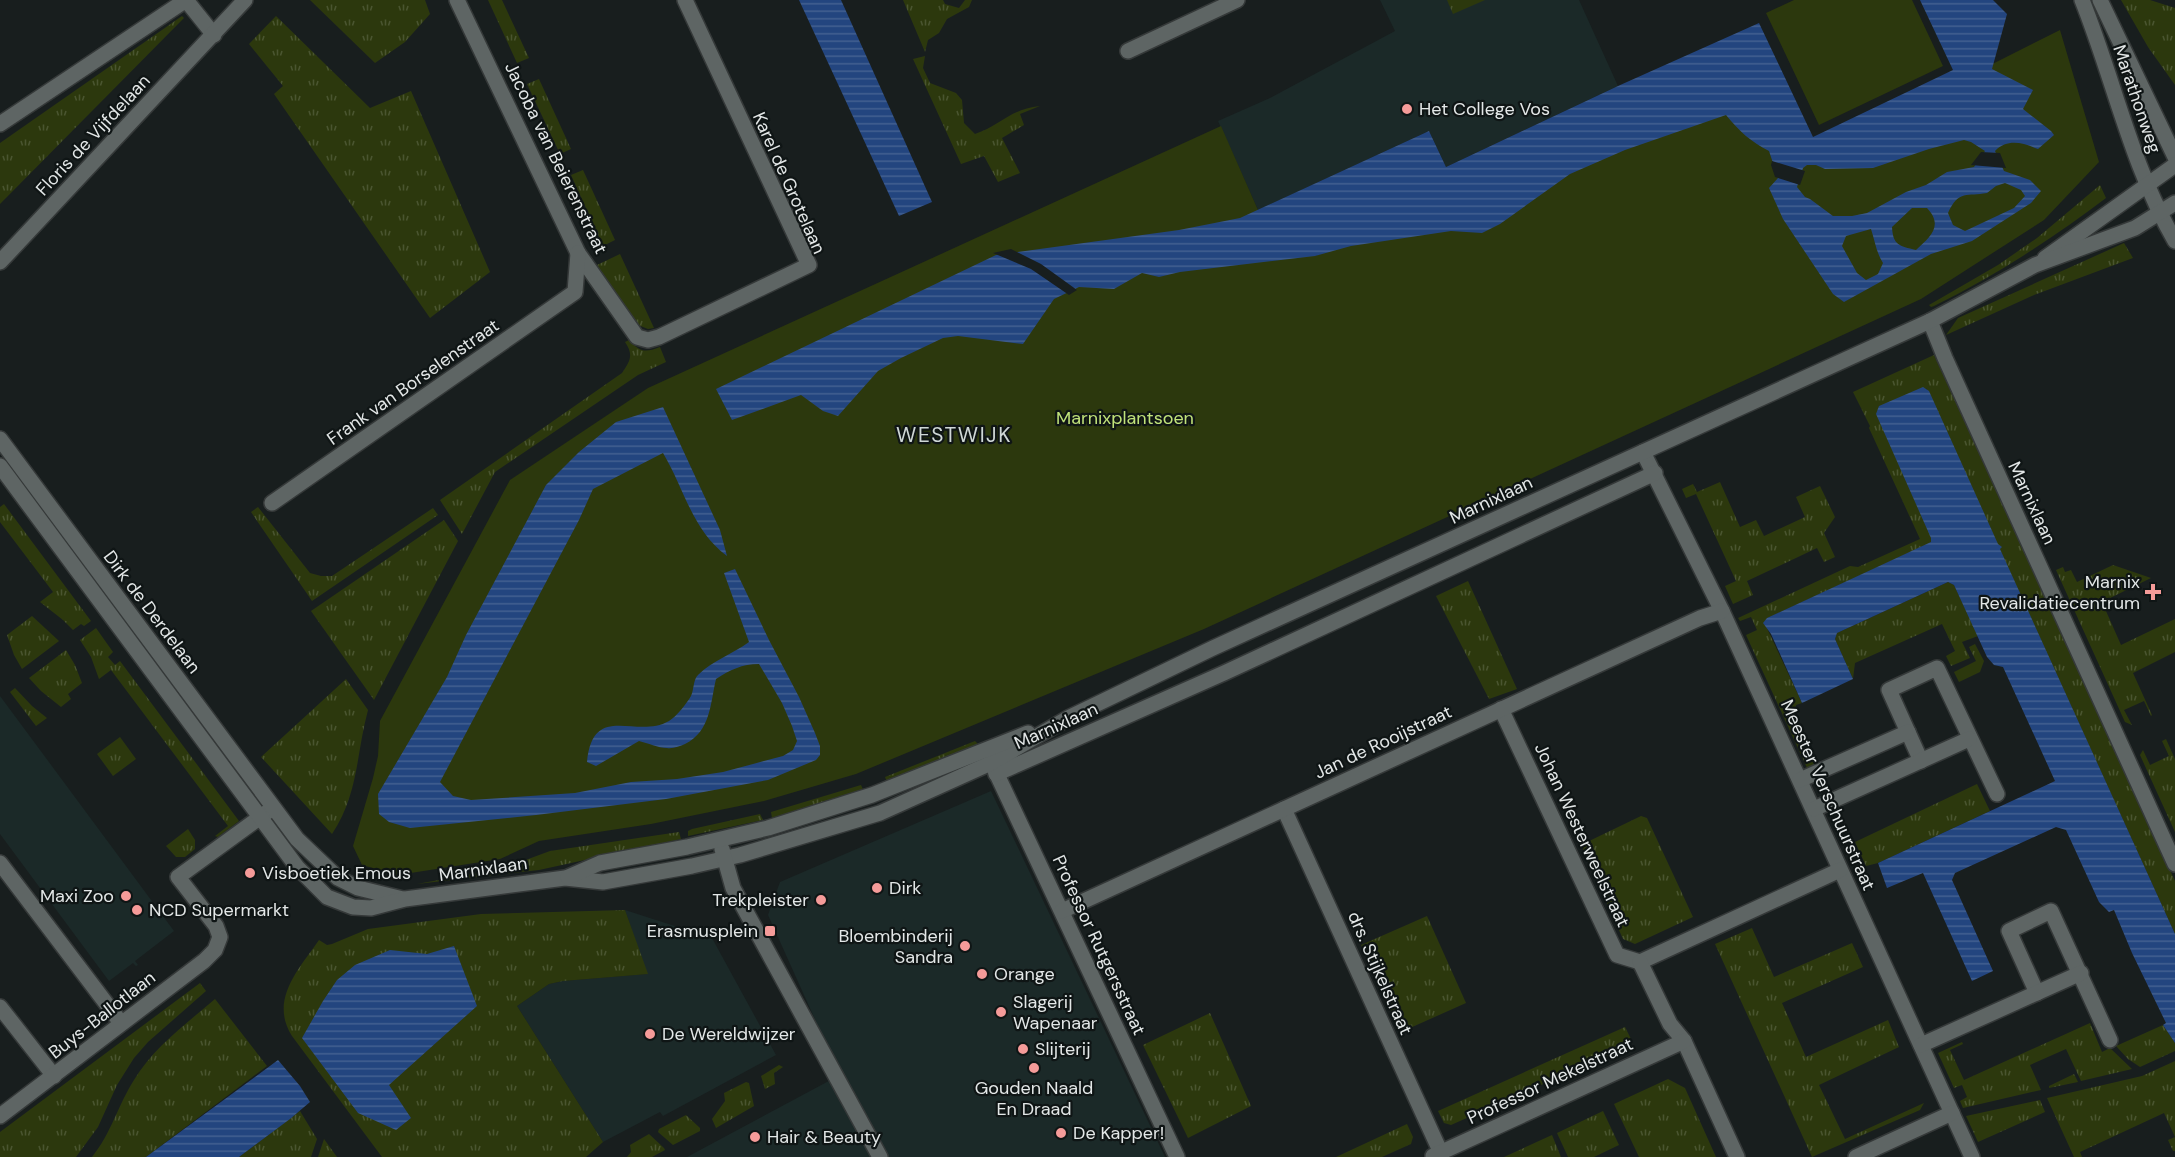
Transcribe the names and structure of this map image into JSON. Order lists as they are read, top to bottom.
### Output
{
  "streets": {
    "street": [
      "Marathonweg",
      "Floris de Vijfdelaan",
      "Jacoba van Beierenstraat",
      "Karel de Grotelaan",
      "Frank van Borselenstraat",
      "Marnixlaan",
      "Dirk de Derdelaan",
      "Jan de Rooijstraat",
      "Meester Verschuurstraat",
      "Johan Westerweelstraat",
      "Professor Rutgersstraat",
      "drs. Stijkelstraat",
      "Buys-Ballotlaan",
      "Professor Mekelstraat"
    ]
  },
  "crossings": [
    ["Marathonweg", "Marnixlaan"],
    ["Jacoba van Beierenstraat", "Karel de Grotelaan"],
    ["Jacoba van Beierenstraat", "Frank van Borselenstraat"],
    ["Marnixlaan", "Dirk de Derdelaan"],
    ["Marnixlaan", "Meester Verschuurstraat"],
    ["Marnixlaan", "Professor Rutgersstraat"],
    ["Dirk de Derdelaan", "Buys-Ballotlaan"],
    ["Jan de Rooijstraat", "Meester Verschuurstraat"],
    ["Jan de Rooijstraat", "Johan Westerweelstraat"],
    ["Jan de Rooijstraat", "Professor Rutgersstraat"],
    ["Jan de Rooijstraat", "drs. Stijkelstraat"],
    ["drs. Stijkelstraat", "Professor Mekelstraat"]
  ],
  "districts": ["WESTWIJK"],
  "parks": ["Marnixplantsoen"],
  "places": {
    "other": [
      "Het College Vos",
      "Visboetiek Emous",
      "Dirk",
      "Maxi Zoo",
      "Trekpleister",
      "NCD Supermarkt",
      "Bloembinderij Sandra",
      "Orange",
      "Slagerij Wapenaar",
      "De Wereldwijzer",
      "Slijterij",
      "Gouden Naald En Draad",
      "De Kapper!",
      "Hair & Beauty"
    ],
    "health": ["Marnix Revalidatiecentrum"],
    "transit": ["Erasmusplein"]
  }
}
